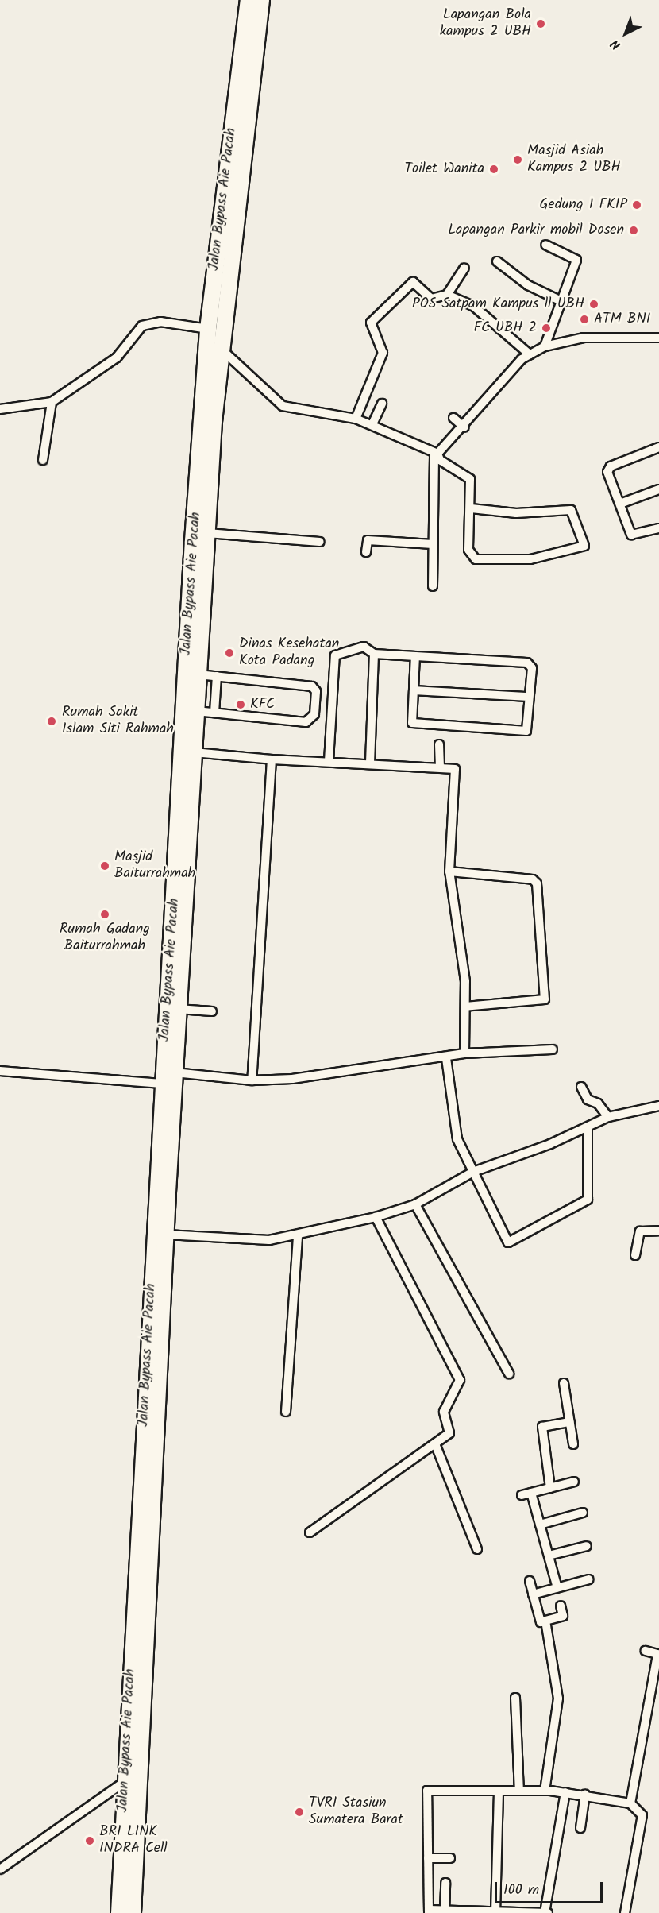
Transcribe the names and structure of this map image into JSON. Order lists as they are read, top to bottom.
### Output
{
  "streets": {
    "highway": ["Jalan Bypass Aie Pacah"]
  },
  "places": [
    "Lapangan Bola kampus 2 UBH",
    "Masjid Asiah Kampus 2 UBH",
    "Toilet Wanita",
    "Gedung 1 FKIP",
    "Lapangan Parkir mobil Dosen",
    "POS Satpam Kampus ll UBH",
    "ATM BNI",
    "FC UBH 2",
    "Dinas Kesehatan Kota Padang",
    "KFC",
    "Rumah Sakit Islam Siti Rahmah",
    "Masjid Baiturrahmah",
    "Rumah Gadang Baiturrahmah",
    "TVRI Stasiun Sumatera Barat",
    "BRI LINK INDRA Cell"
  ],
  "scale_bar": "100 m",
  "north": "bottom left"
}
